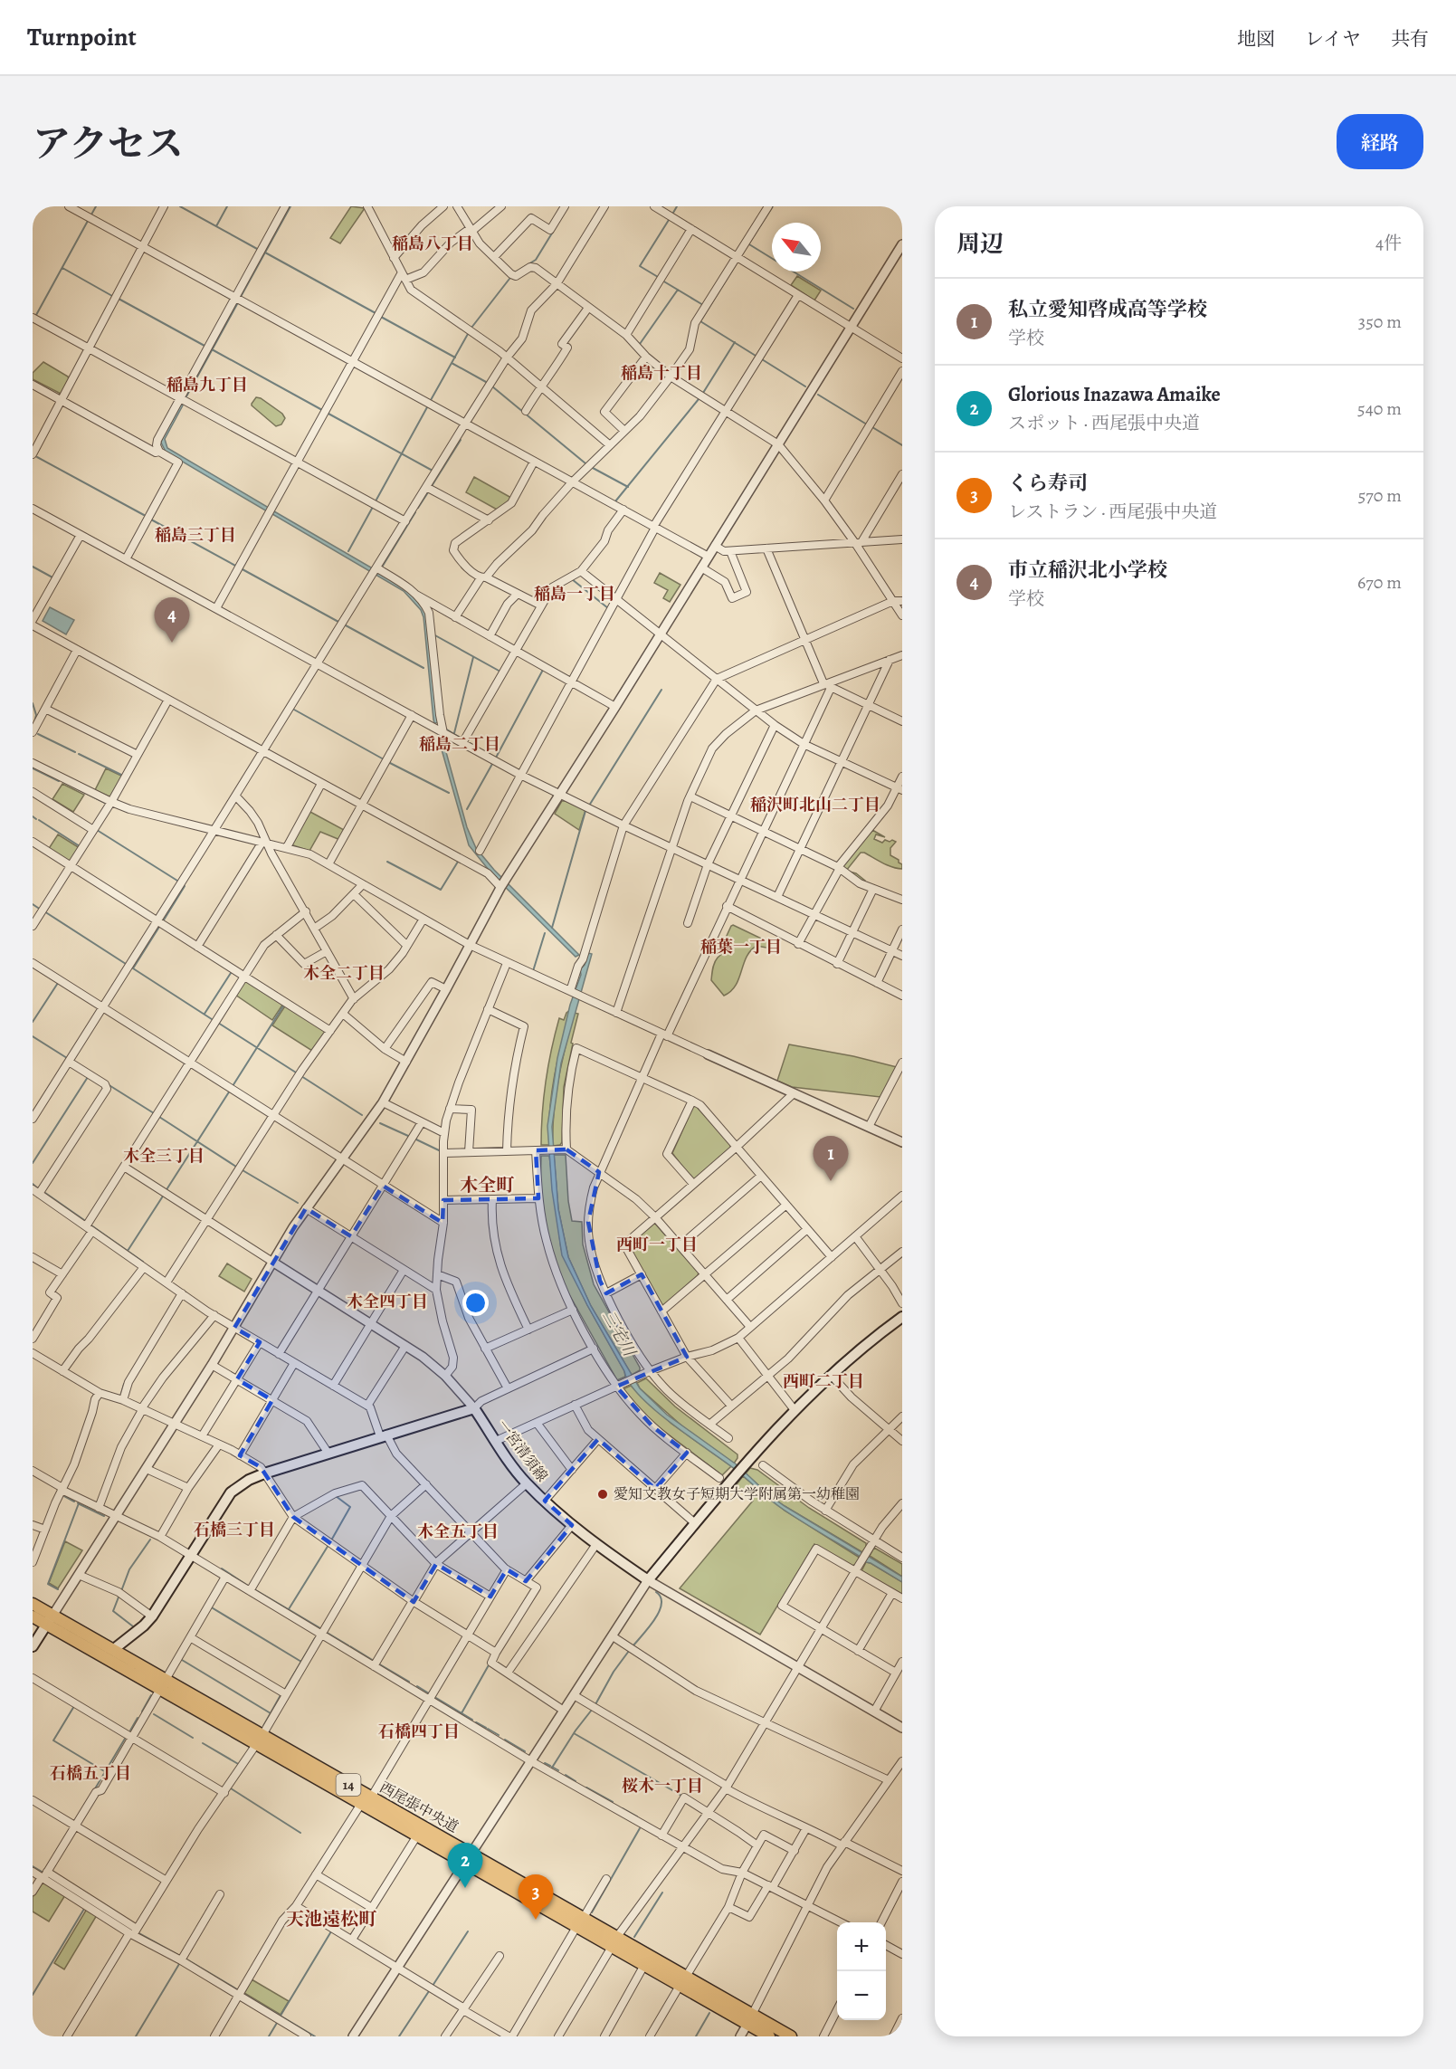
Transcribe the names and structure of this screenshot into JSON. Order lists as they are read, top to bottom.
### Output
{
  "streets": {
    "main road": ["一宮清須線", "14", "西尾張中央道"]
  },
  "districts": [
    "稲島八丁目",
    "稲島十丁目",
    "稲島九丁目",
    "稲島三丁目",
    "稲島一丁目",
    "稲島二丁目",
    "稲沢町北山二丁目",
    "稲葉一丁目",
    "木全二丁目",
    "木全三丁目",
    "木全町",
    "西町一丁目",
    "木全四丁目",
    "西町二丁目",
    "石橋三丁目",
    "木全五丁目",
    "石橋四丁目",
    "石橋五丁目",
    "桜木一丁目",
    "天池遠松町"
  ],
  "water": ["三宅川"],
  "places": ["愛知文教女子短期大学附属第一幼稚園"],
  "north": "top left",
  "page": {
    "header": "Turnpoint",
    "nav": ["地図", "レイヤ", "共有"],
    "title": "アクセス",
    "buttons": "経路",
    "heading": ["周辺", "4件"],
    "list": [
      {
        "mark": "1",
        "name": "私立愛知啓成高等学校",
        "note": "学校",
        "value": "350 m"
      },
      {
        "mark": "2",
        "name": "Glorious Inazawa Amaike",
        "note": "スポット · 西尾張中央道",
        "value": "540 m"
      },
      {
        "mark": "3",
        "name": "くら寿司",
        "note": "レストラン · 西尾張中央道",
        "value": "570 m"
      },
      {
        "mark": "4",
        "name": "市立稲沢北小学校",
        "note": "学校",
        "value": "670 m"
      }
    ],
    "pins": [
      "4",
      "1",
      "2",
      "3"
    ],
    "map_buttons": ["+", "−"]
  }
}
